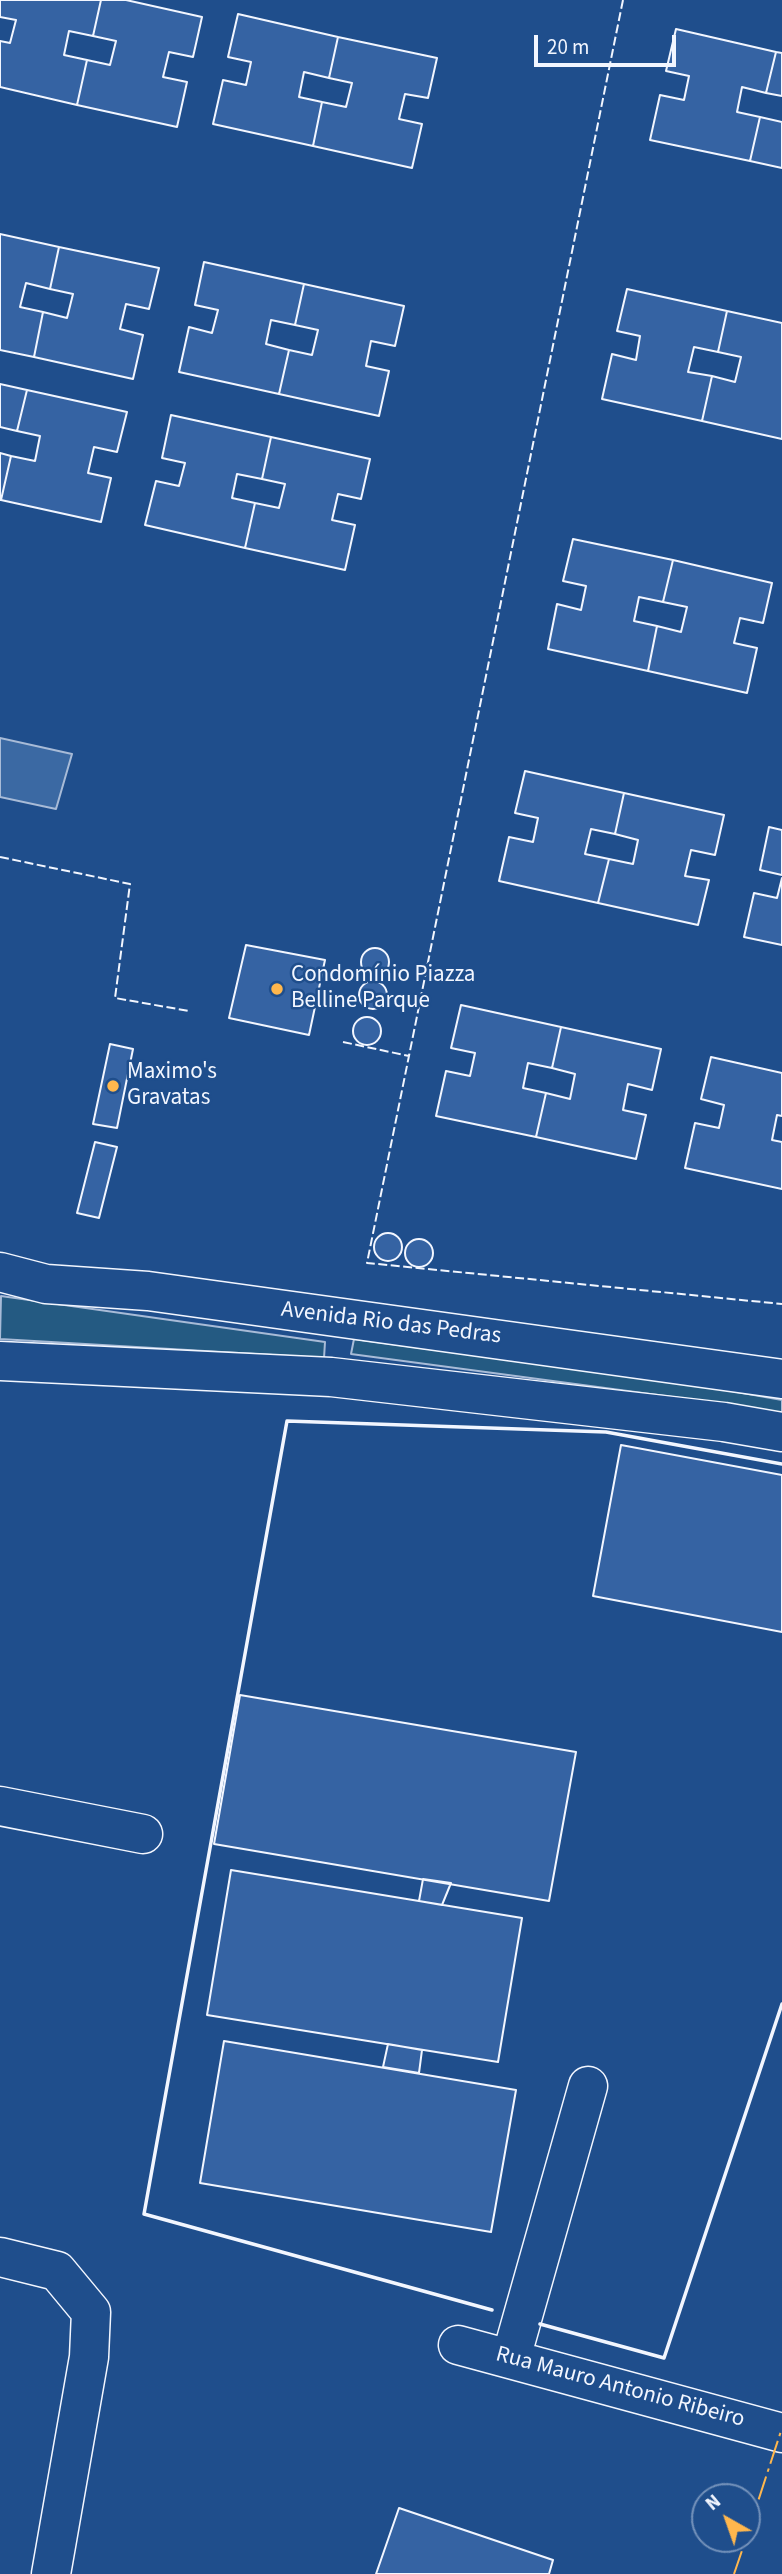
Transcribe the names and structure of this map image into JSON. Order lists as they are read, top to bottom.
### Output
{
  "streets": {
    "street": ["Avenida Rio das Pedras", "Rua Mauro Antonio Ribeiro"]
  },
  "places": ["Condomínio Piazza Belline Parque", "Maximo's Gravatas"],
  "scale_bar": "20 m",
  "north": "top left"
}
